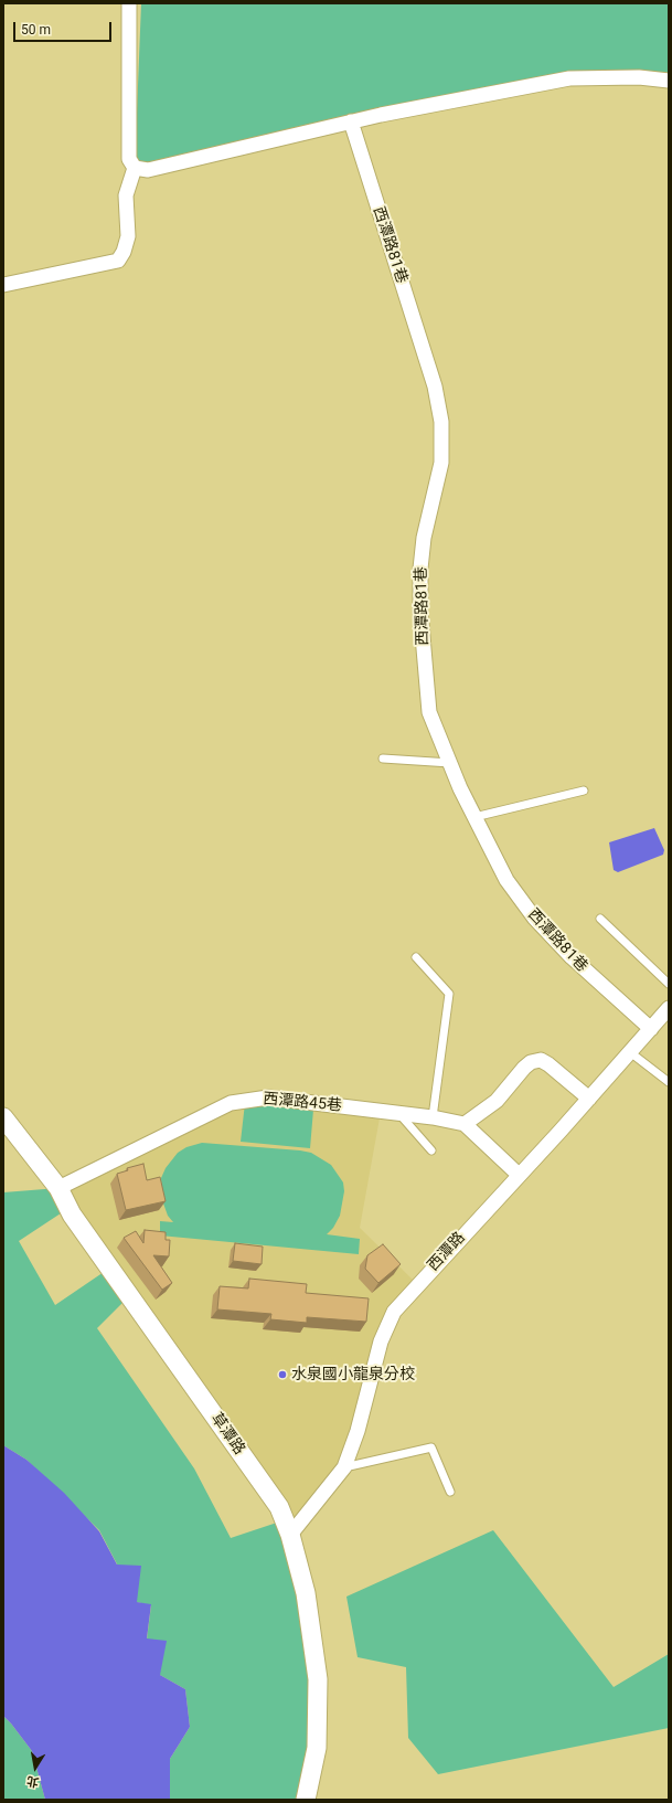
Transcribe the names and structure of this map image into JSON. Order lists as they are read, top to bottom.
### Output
{
  "streets": {
    "street": [
      "西潭路81巷",
      "西潭路45巷",
      "西潭路",
      "草潭路"
    ]
  },
  "crossings": [
    ["西潭路81巷", "西潭路"],
    ["西潭路45巷", "草潭路"],
    ["西潭路", "草潭路"]
  ],
  "places": ["水泉國小龍泉分校"],
  "scale_bar": "50 m",
  "north": "bottom"
}
